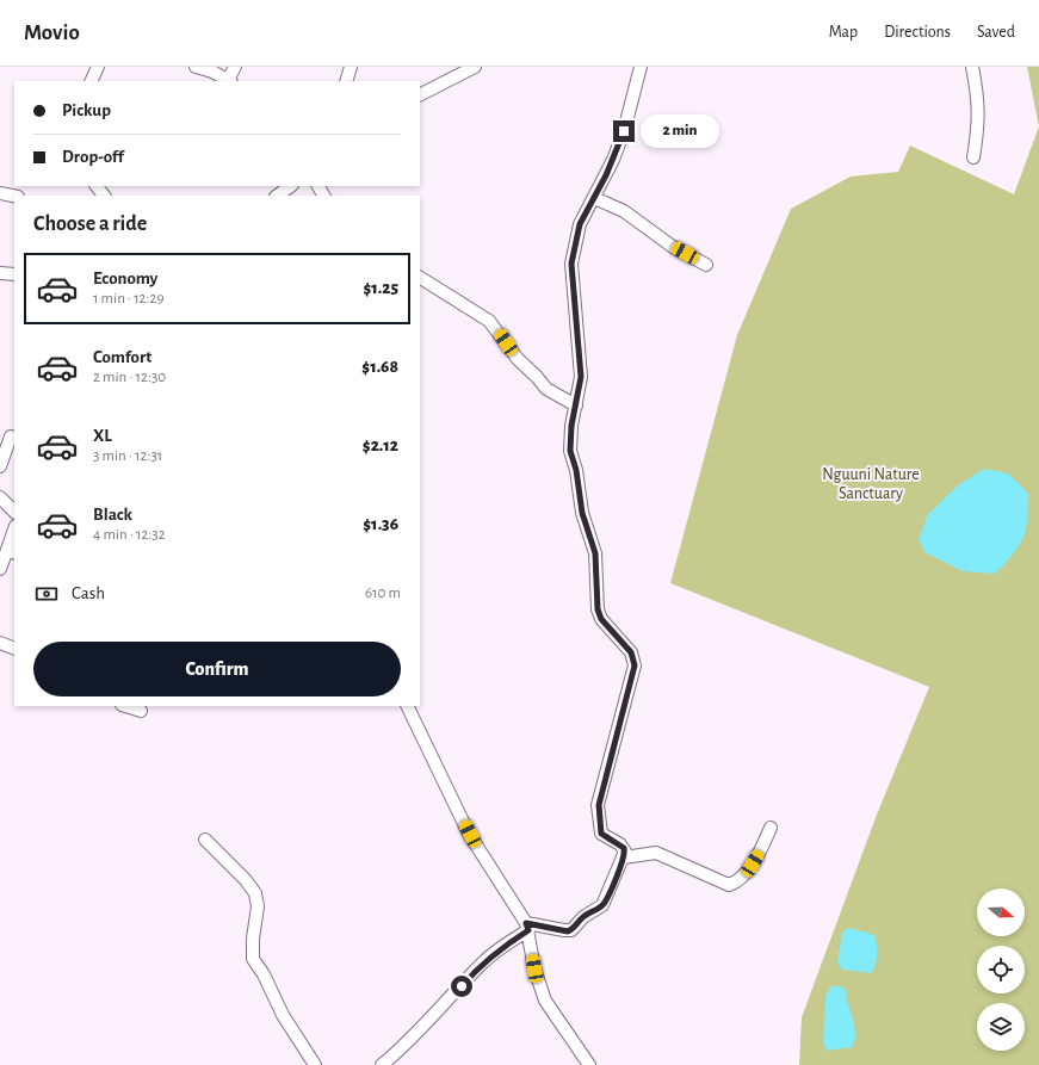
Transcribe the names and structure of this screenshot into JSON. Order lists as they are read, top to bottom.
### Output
{
  "parks": ["Nguuni Nature Sanctuary"],
  "north": "right",
  "page": {
    "header": "Movio",
    "nav": ["Map", "Directions", "Saved"],
    "banner": ["Pickup", "Drop-off"],
    "bubble": "2 min",
    "heading": "Choose a ride",
    "list": [
      {
        "name": "Economy",
        "note": "1 min · 12:29",
        "value": "$1.25"
      },
      {
        "name": "Comfort",
        "note": "2 min · 12:30",
        "value": "$1.68"
      },
      {
        "name": "XL",
        "note": "3 min · 12:31",
        "value": "$2.12"
      },
      {
        "name": "Black",
        "note": "4 min · 12:32",
        "value": "$1.36"
      }
    ],
    "pay": ["Cash", "610 m"],
    "buttons": "Confirm"
  }
}
